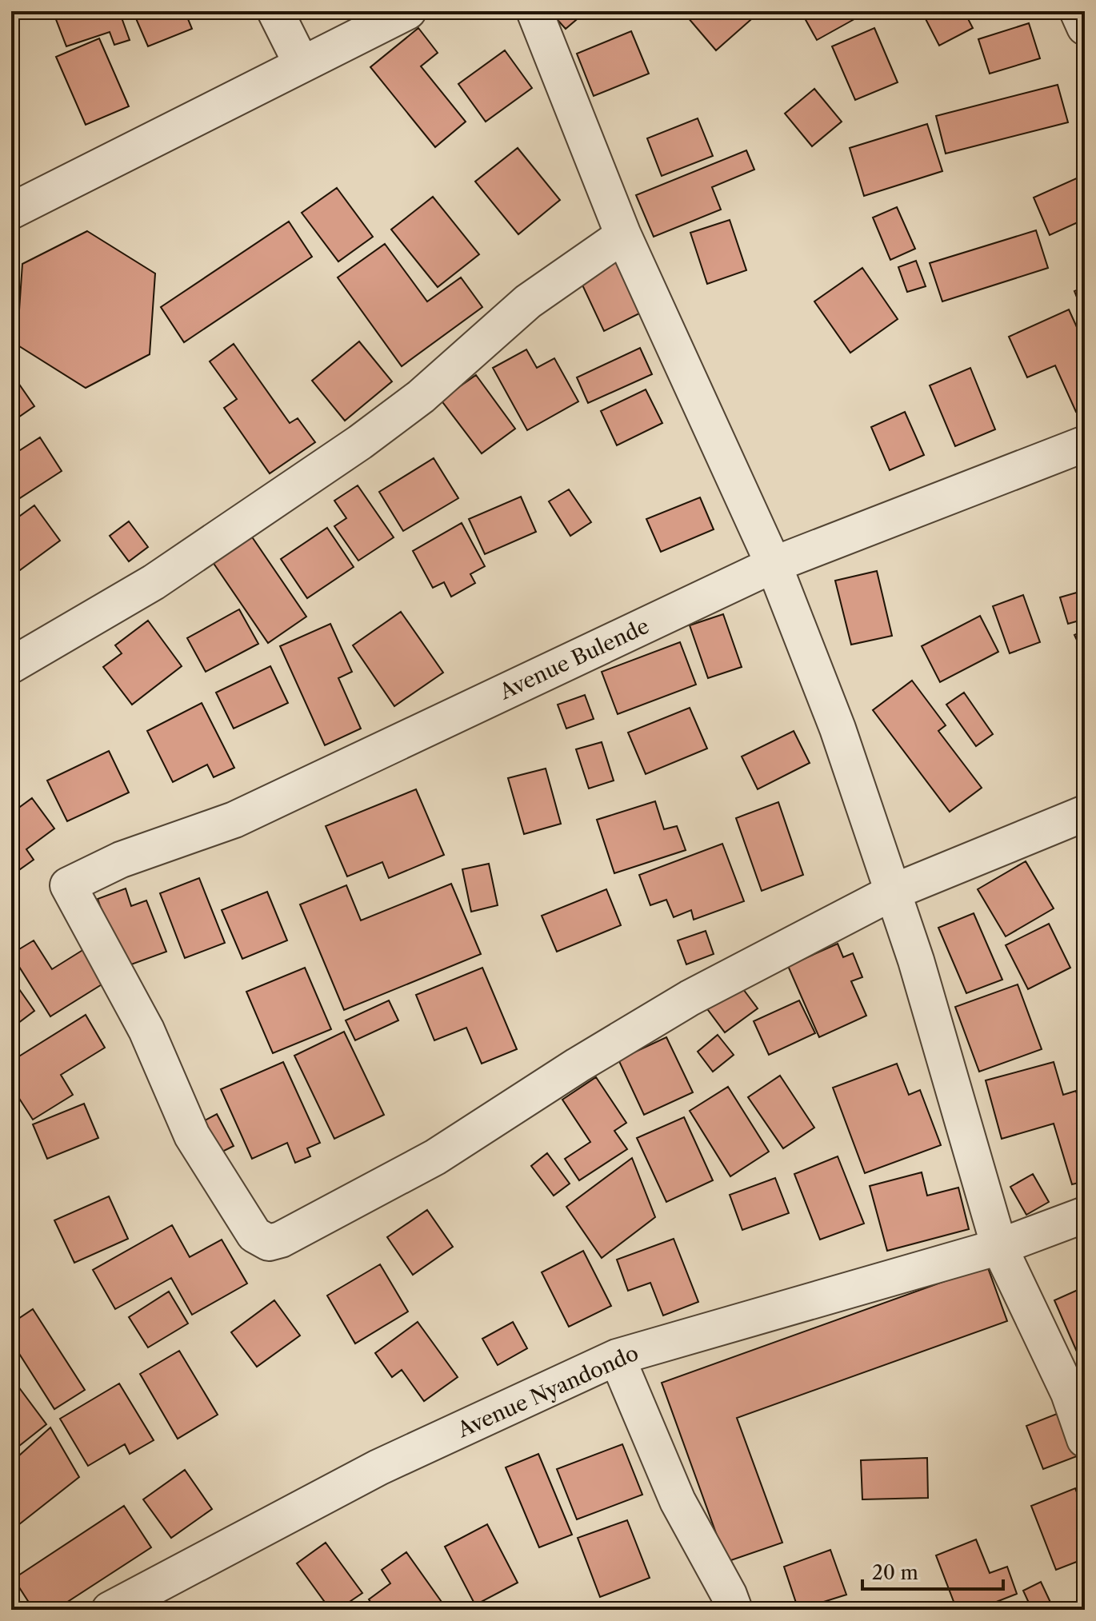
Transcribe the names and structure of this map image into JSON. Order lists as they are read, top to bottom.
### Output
{
  "streets": {
    "street": ["Avenue Bulende", "Avenue Nyandondo"]
  },
  "scale_bar": "20 m"
}
